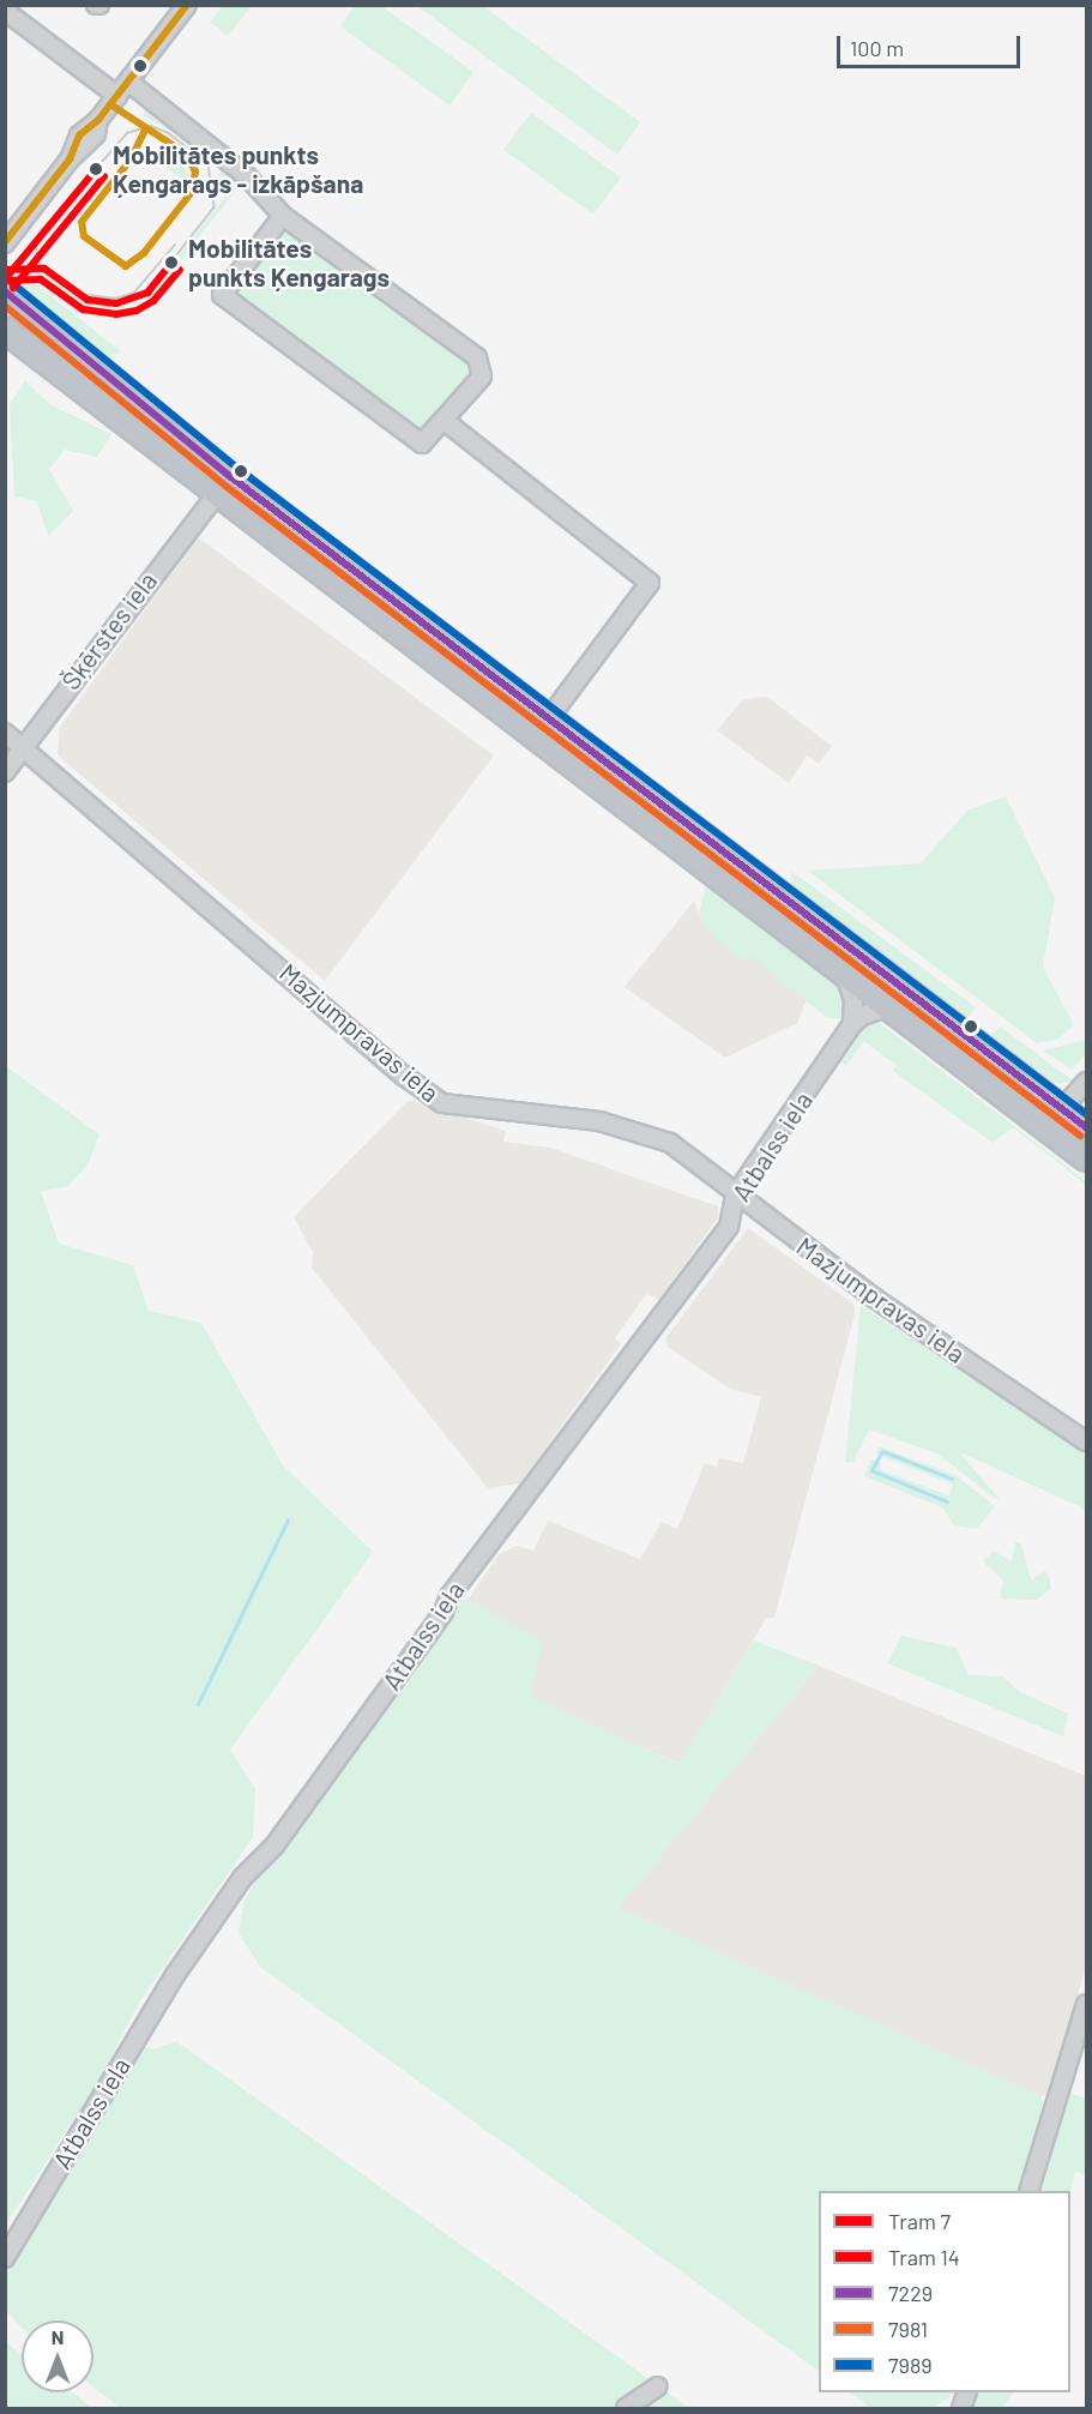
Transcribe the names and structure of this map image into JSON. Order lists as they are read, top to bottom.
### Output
{
  "streets": {
    "street": ["Šķērstes iela", "Mazjumpravas iela", "Atbalss iela"]
  },
  "crossings": [
    ["Šķērstes iela", "Mazjumpravas iela"],
    ["Mazjumpravas iela", "Atbalss iela"]
  ],
  "places": ["Mobilitātes punkts Ķengarags - izkāpšana", "Mobilitātes punkts Ķengarags"],
  "lines": [
    "tram line 7",
    "tram line 14",
    "transit line 7989",
    "transit line 7229",
    "transit line 7981"
  ],
  "legend": [
    "Tram 7",
    "Tram 14",
    "7229",
    "7981",
    "7989"
  ],
  "scale_bar": "100 m",
  "north": "top"
}
